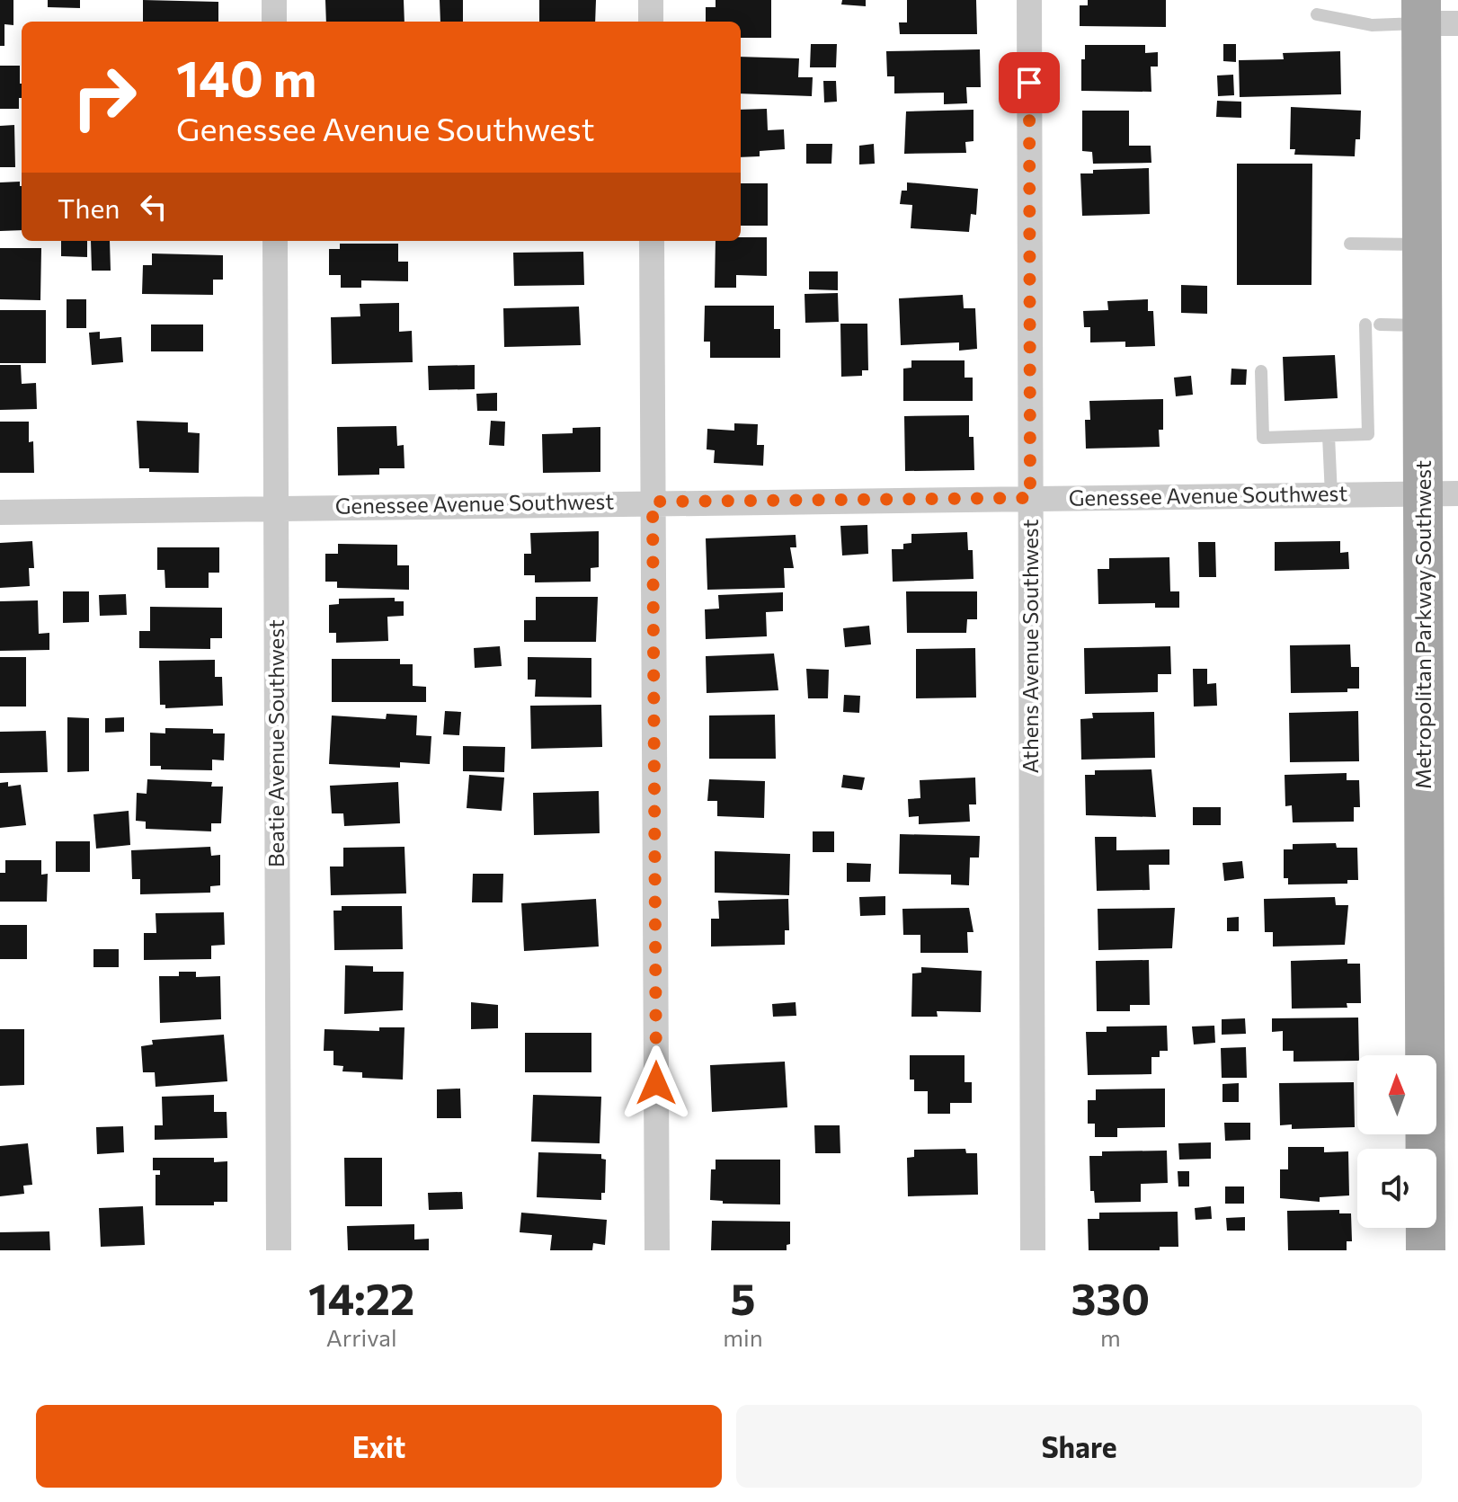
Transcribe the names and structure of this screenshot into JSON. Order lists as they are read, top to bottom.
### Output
{
  "streets": {
    "main road": ["Metropolitan Parkway Southwest"],
    "street": ["Genessee Avenue Southwest", "Athens Avenue Southwest", "Beatie Avenue Southwest"]
  },
  "crossings": [
    ["Genessee Avenue Southwest", "Metropolitan Parkway Southwest"],
    ["Genessee Avenue Southwest", "Athens Avenue Southwest"],
    ["Genessee Avenue Southwest", "Beatie Avenue Southwest"]
  ],
  "north": "top",
  "page": {
    "turn": ["140 m", "Genessee Avenue Southwest"],
    "then": "Then",
    "eta": [
      "14:22",
      "Arrival",
      "5",
      "min",
      "330",
      "m"
    ],
    "buttons": ["Exit", "Share"]
  }
}
